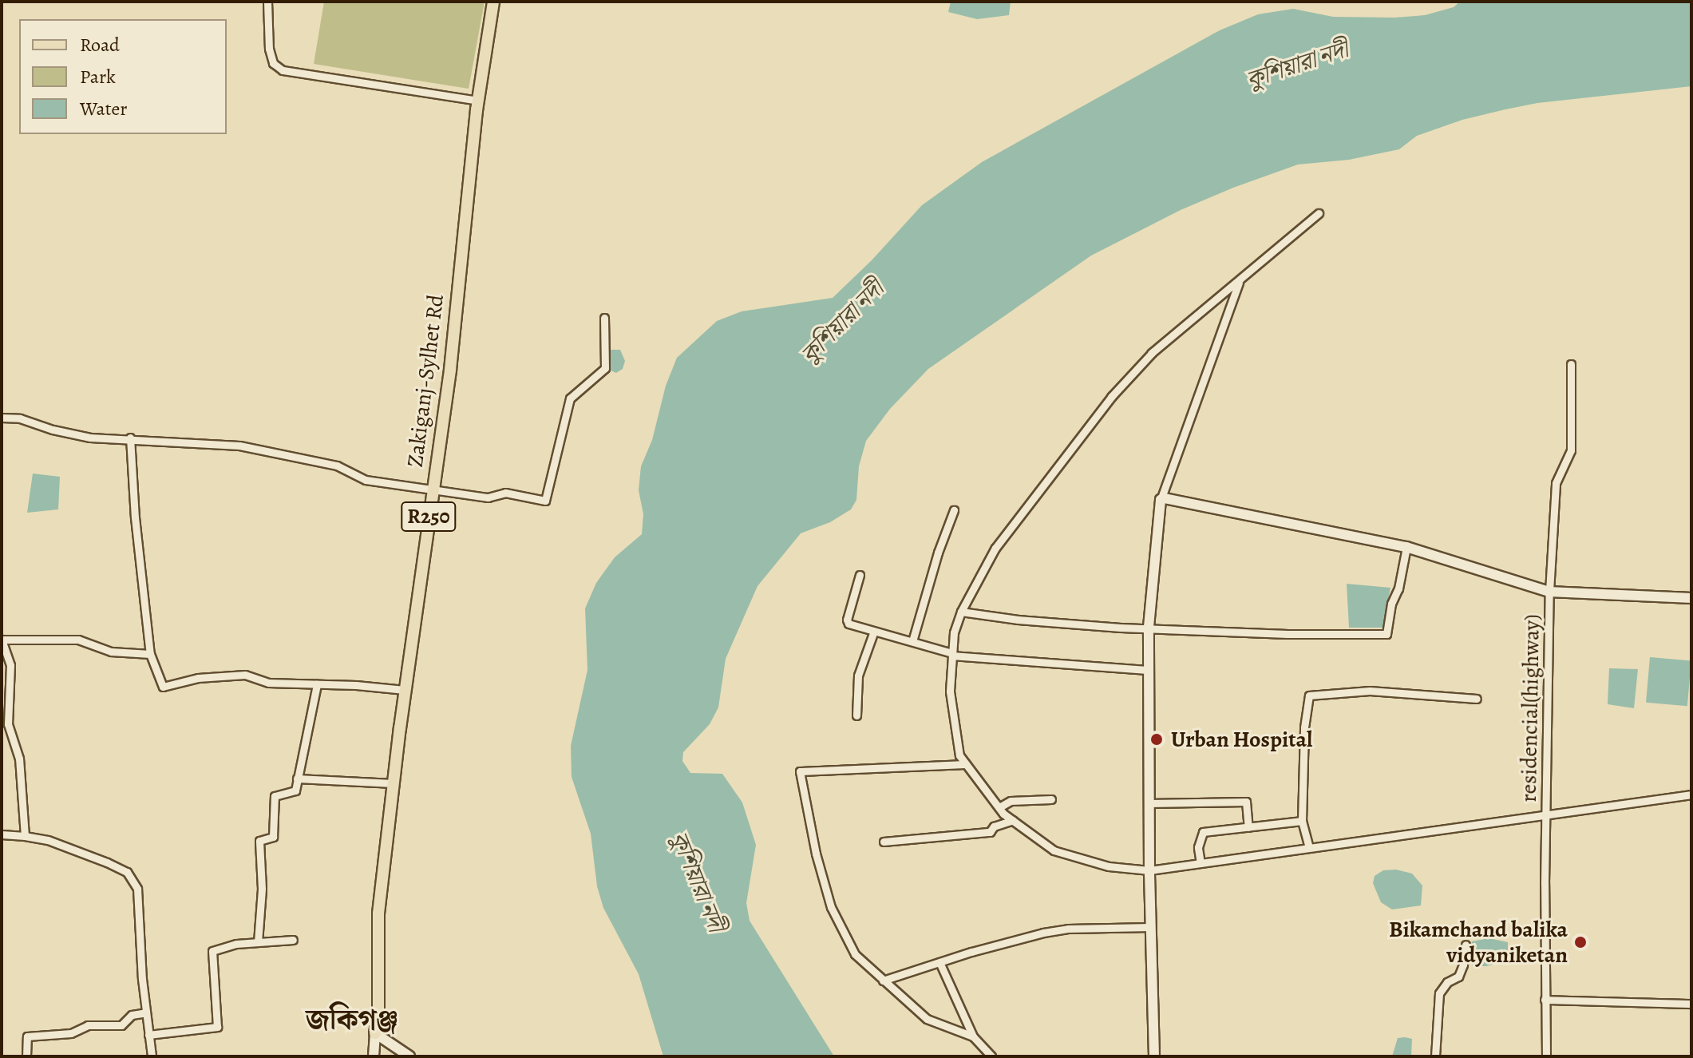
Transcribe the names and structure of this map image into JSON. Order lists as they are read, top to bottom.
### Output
{
  "streets": {
    "main road": ["Zakiganj-Sylhet Rd", "R250"],
    "street": ["residencial(highway)"]
  },
  "districts": ["জকিগঞ্জ"],
  "water": ["কুশিয়ারা নদী"],
  "places": ["Urban Hospital", "Bikamchand balika vidyaniketan"],
  "legend": ["Road", "Park", "Water"]
}
